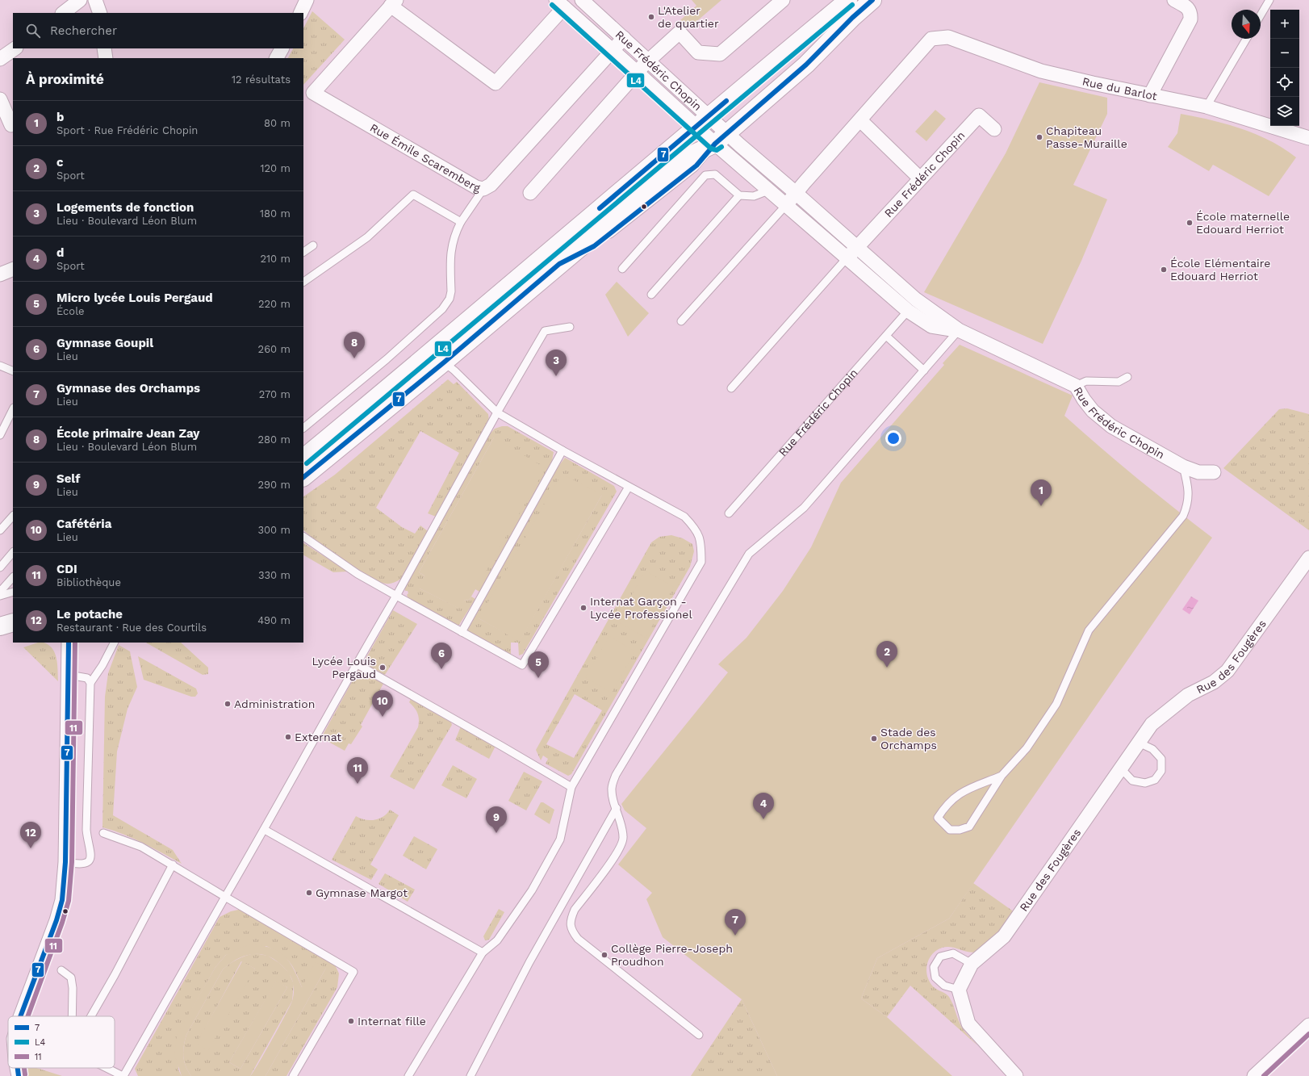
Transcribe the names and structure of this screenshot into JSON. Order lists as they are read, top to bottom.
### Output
{
  "streets": {
    "street": [
      "Rue Frédéric Chopin",
      "Rue du Barlot",
      "Rue Émile Scaremberg",
      "Rue des Fougères"
    ]
  },
  "crossings": [
    ["Rue Frédéric Chopin", "Rue Émile Scaremberg"]
  ],
  "places": [
    "L'Atelier de quartier",
    "Chapiteau Passe-Muraille",
    "École maternelle Edouard Herriot",
    "École Elémentaire Edouard Herriot",
    "Internat Garçon - Lycée Professionel",
    "Lycée Louis Pergaud",
    "Administration",
    "Externat",
    "Stade des Orchamps",
    "Gymnase Margot",
    "Collège Pierre-Joseph Proudhon",
    "Internat fille"
  ],
  "lines": ["transit line 7", "transit line L4", "transit line 11"],
  "legend": ["7", "L4", "11"],
  "north": "bottom",
  "page": {
    "map_buttons": ["+", "−"],
    "search": "Rechercher",
    "heading": ["À proximité", "12 résultats"],
    "list": [
      {
        "mark": "1",
        "name": "b",
        "note": "Sport · Rue Frédéric Chopin",
        "value": "80 m"
      },
      {
        "mark": "2",
        "name": "c",
        "note": "Sport",
        "value": "120 m"
      },
      {
        "mark": "3",
        "name": "Logements de fonction",
        "note": "Lieu · Boulevard Léon Blum",
        "value": "180 m"
      },
      {
        "mark": "4",
        "name": "d",
        "note": "Sport",
        "value": "210 m"
      },
      {
        "mark": "5",
        "name": "Micro lycée Louis Pergaud",
        "note": "École",
        "value": "220 m"
      },
      {
        "mark": "6",
        "name": "Gymnase Goupil",
        "note": "Lieu",
        "value": "260 m"
      },
      {
        "mark": "7",
        "name": "Gymnase des Orchamps",
        "note": "Lieu",
        "value": "270 m"
      },
      {
        "mark": "8",
        "name": "École primaire Jean Zay",
        "note": "Lieu · Boulevard Léon Blum",
        "value": "280 m"
      },
      {
        "mark": "9",
        "name": "Self",
        "note": "Lieu",
        "value": "290 m"
      },
      {
        "mark": "10",
        "name": "Cafétéria",
        "note": "Lieu",
        "value": "300 m"
      },
      {
        "mark": "11",
        "name": "CDI",
        "note": "Bibliothèque",
        "value": "330 m"
      },
      {
        "mark": "12",
        "name": "Le potache",
        "note": "Restaurant · Rue des Courtils",
        "value": "490 m"
      }
    ],
    "pins": [
      "8",
      "3",
      "1",
      "2",
      "6",
      "5",
      "10",
      "11",
      "4",
      "9",
      "12",
      "7"
    ]
  }
}
